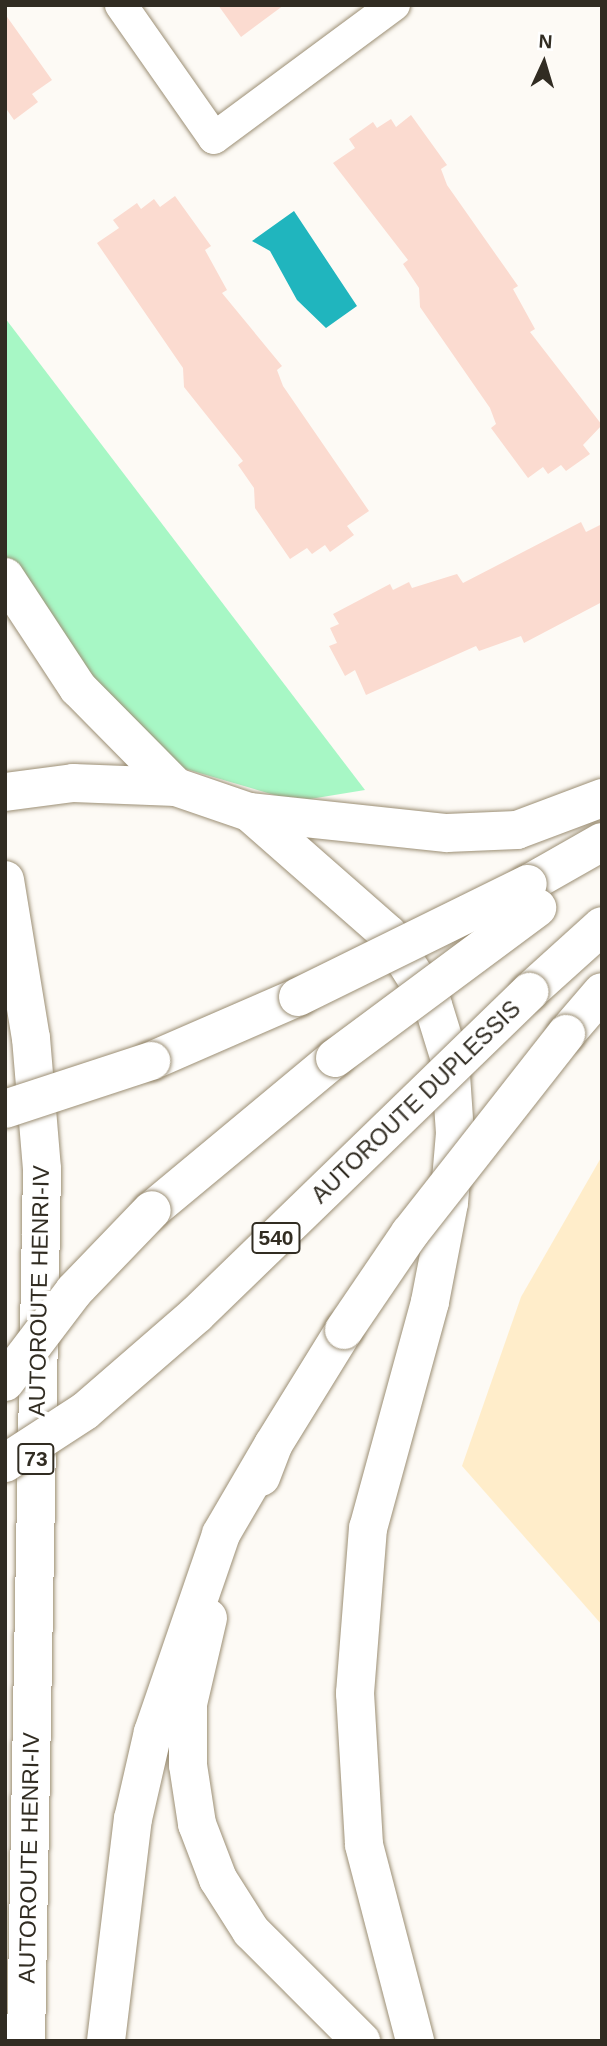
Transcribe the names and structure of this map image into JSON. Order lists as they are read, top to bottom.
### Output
{
  "streets": {
    "highway": [
      "AUTOROUTE DUPLESSIS",
      "540",
      "AUTOROUTE HENRI-IV",
      "73"
    ]
  },
  "north": "top"
}
